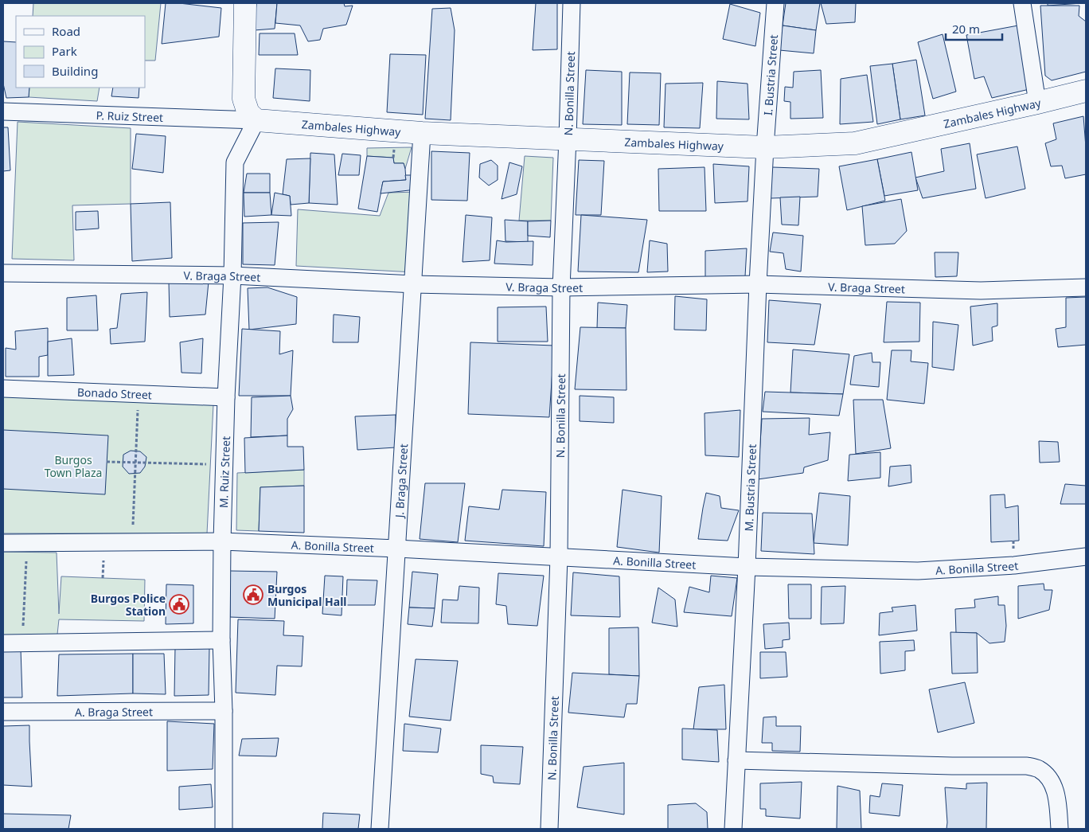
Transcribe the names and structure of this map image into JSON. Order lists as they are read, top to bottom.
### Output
{
  "streets": {
    "main road": ["Zambales Highway"],
    "street": [
      "I. Bustria Street",
      "N. Bonilla Street",
      "P. Ruiz Street",
      "V. Braga Street",
      "Bonado Street",
      "M. Ruiz Street",
      "J. Braga Street",
      "M. Bustria Street",
      "A. Bonilla Street",
      "A. Braga Street"
    ]
  },
  "crossings": [
    ["I. Bustria Street", "Zambales Highway"],
    ["I. Bustria Street", "M. Bustria Street"],
    ["N. Bonilla Street", "Zambales Highway"],
    ["N. Bonilla Street", "V. Braga Street"],
    ["N. Bonilla Street", "A. Bonilla Street"],
    ["Zambales Highway", "P. Ruiz Street"],
    ["Zambales Highway", "M. Ruiz Street"],
    ["Zambales Highway", "J. Braga Street"],
    ["Zambales Highway", "M. Bustria Street"],
    ["P. Ruiz Street", "M. Ruiz Street"],
    ["V. Braga Street", "M. Ruiz Street"],
    ["V. Braga Street", "J. Braga Street"],
    ["V. Braga Street", "M. Bustria Street"],
    ["Bonado Street", "M. Ruiz Street"],
    ["M. Ruiz Street", "A. Bonilla Street"],
    ["M. Ruiz Street", "A. Braga Street"],
    ["J. Braga Street", "A. Bonilla Street"],
    ["M. Bustria Street", "A. Bonilla Street"]
  ],
  "parks": ["Burgos Town Plaza"],
  "places": {
    "public building": ["Burgos Municipal Hall", "Burgos Police Station"]
  },
  "legend": ["Road", "Park", "Building"],
  "scale_bar": "20 m"
}
